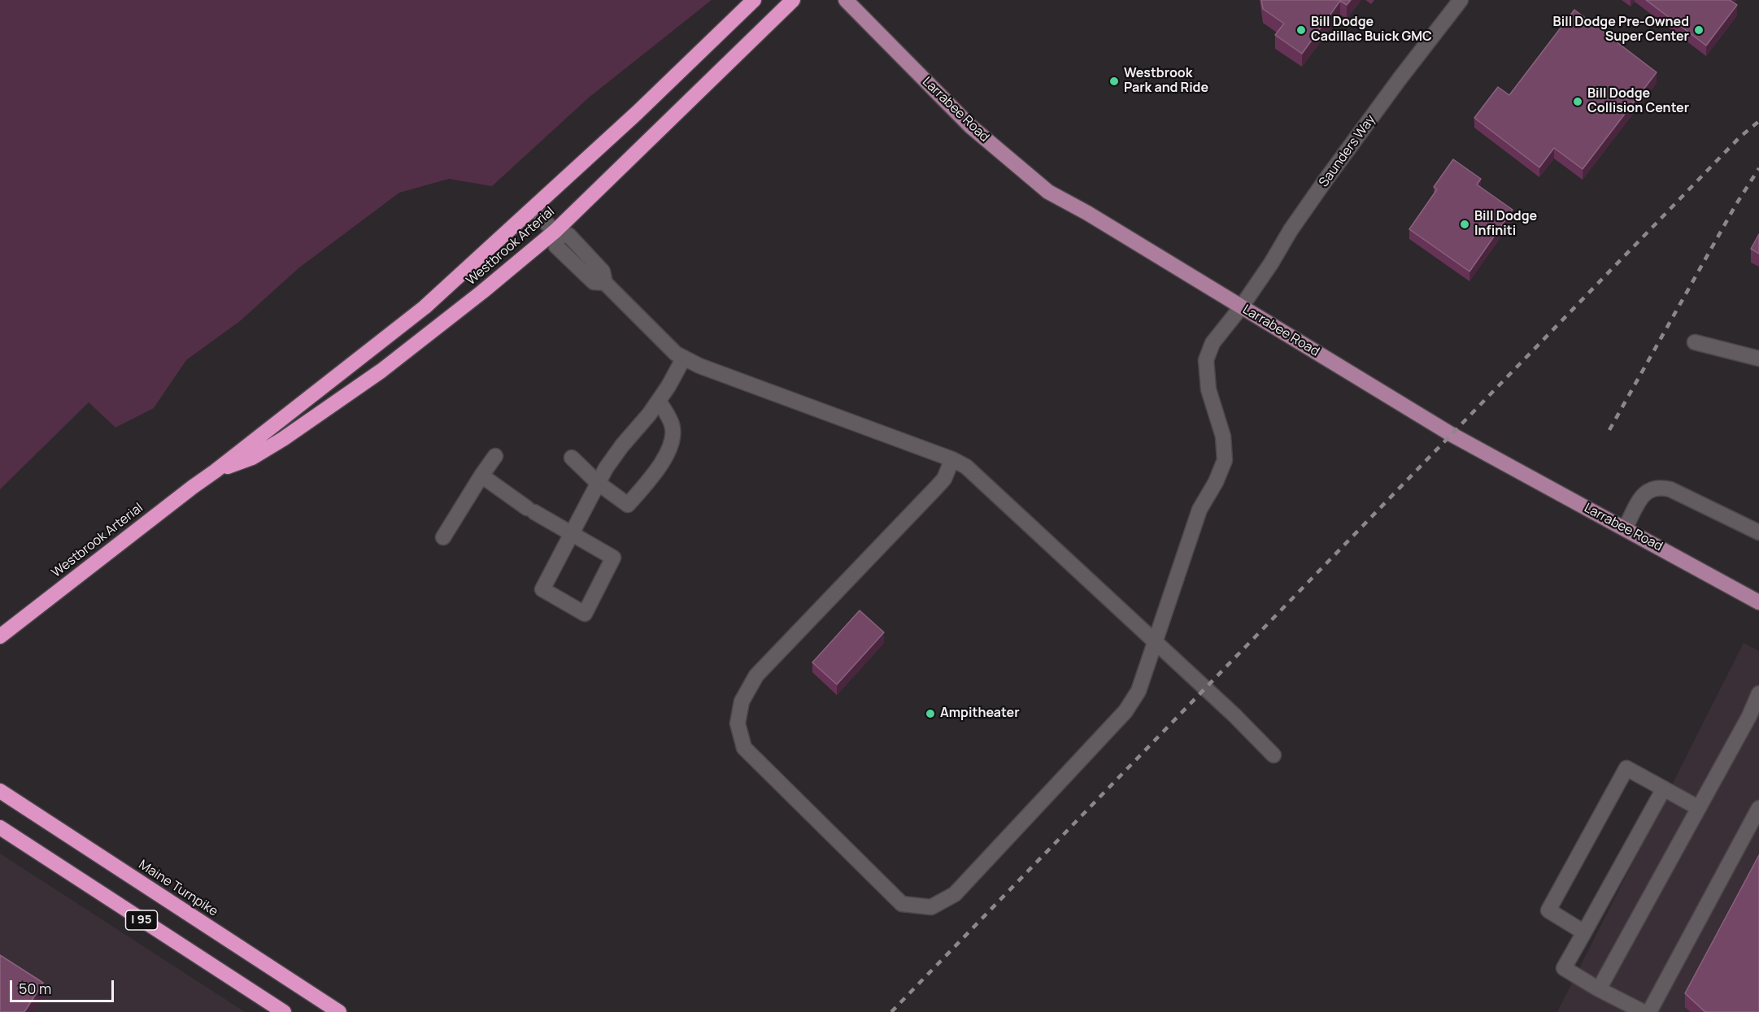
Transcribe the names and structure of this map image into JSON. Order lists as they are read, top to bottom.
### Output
{
  "streets": {
    "highway": ["Westbrook Arterial", "Maine Turnpike", "I 95"],
    "main road": ["Larrabee Road"],
    "lane": ["Saunders Way"]
  },
  "crossings": [
    ["Larrabee Road", "Saunders Way"]
  ],
  "places": [
    "Bill Dodge Cadillac Buick GMC",
    "Bill Dodge Pre-Owned Super Center",
    "Westbrook Park and Ride",
    "Bill Dodge Collision Center",
    "Bill Dodge Infiniti",
    "Ampitheater"
  ],
  "scale_bar": "50 m"
}
